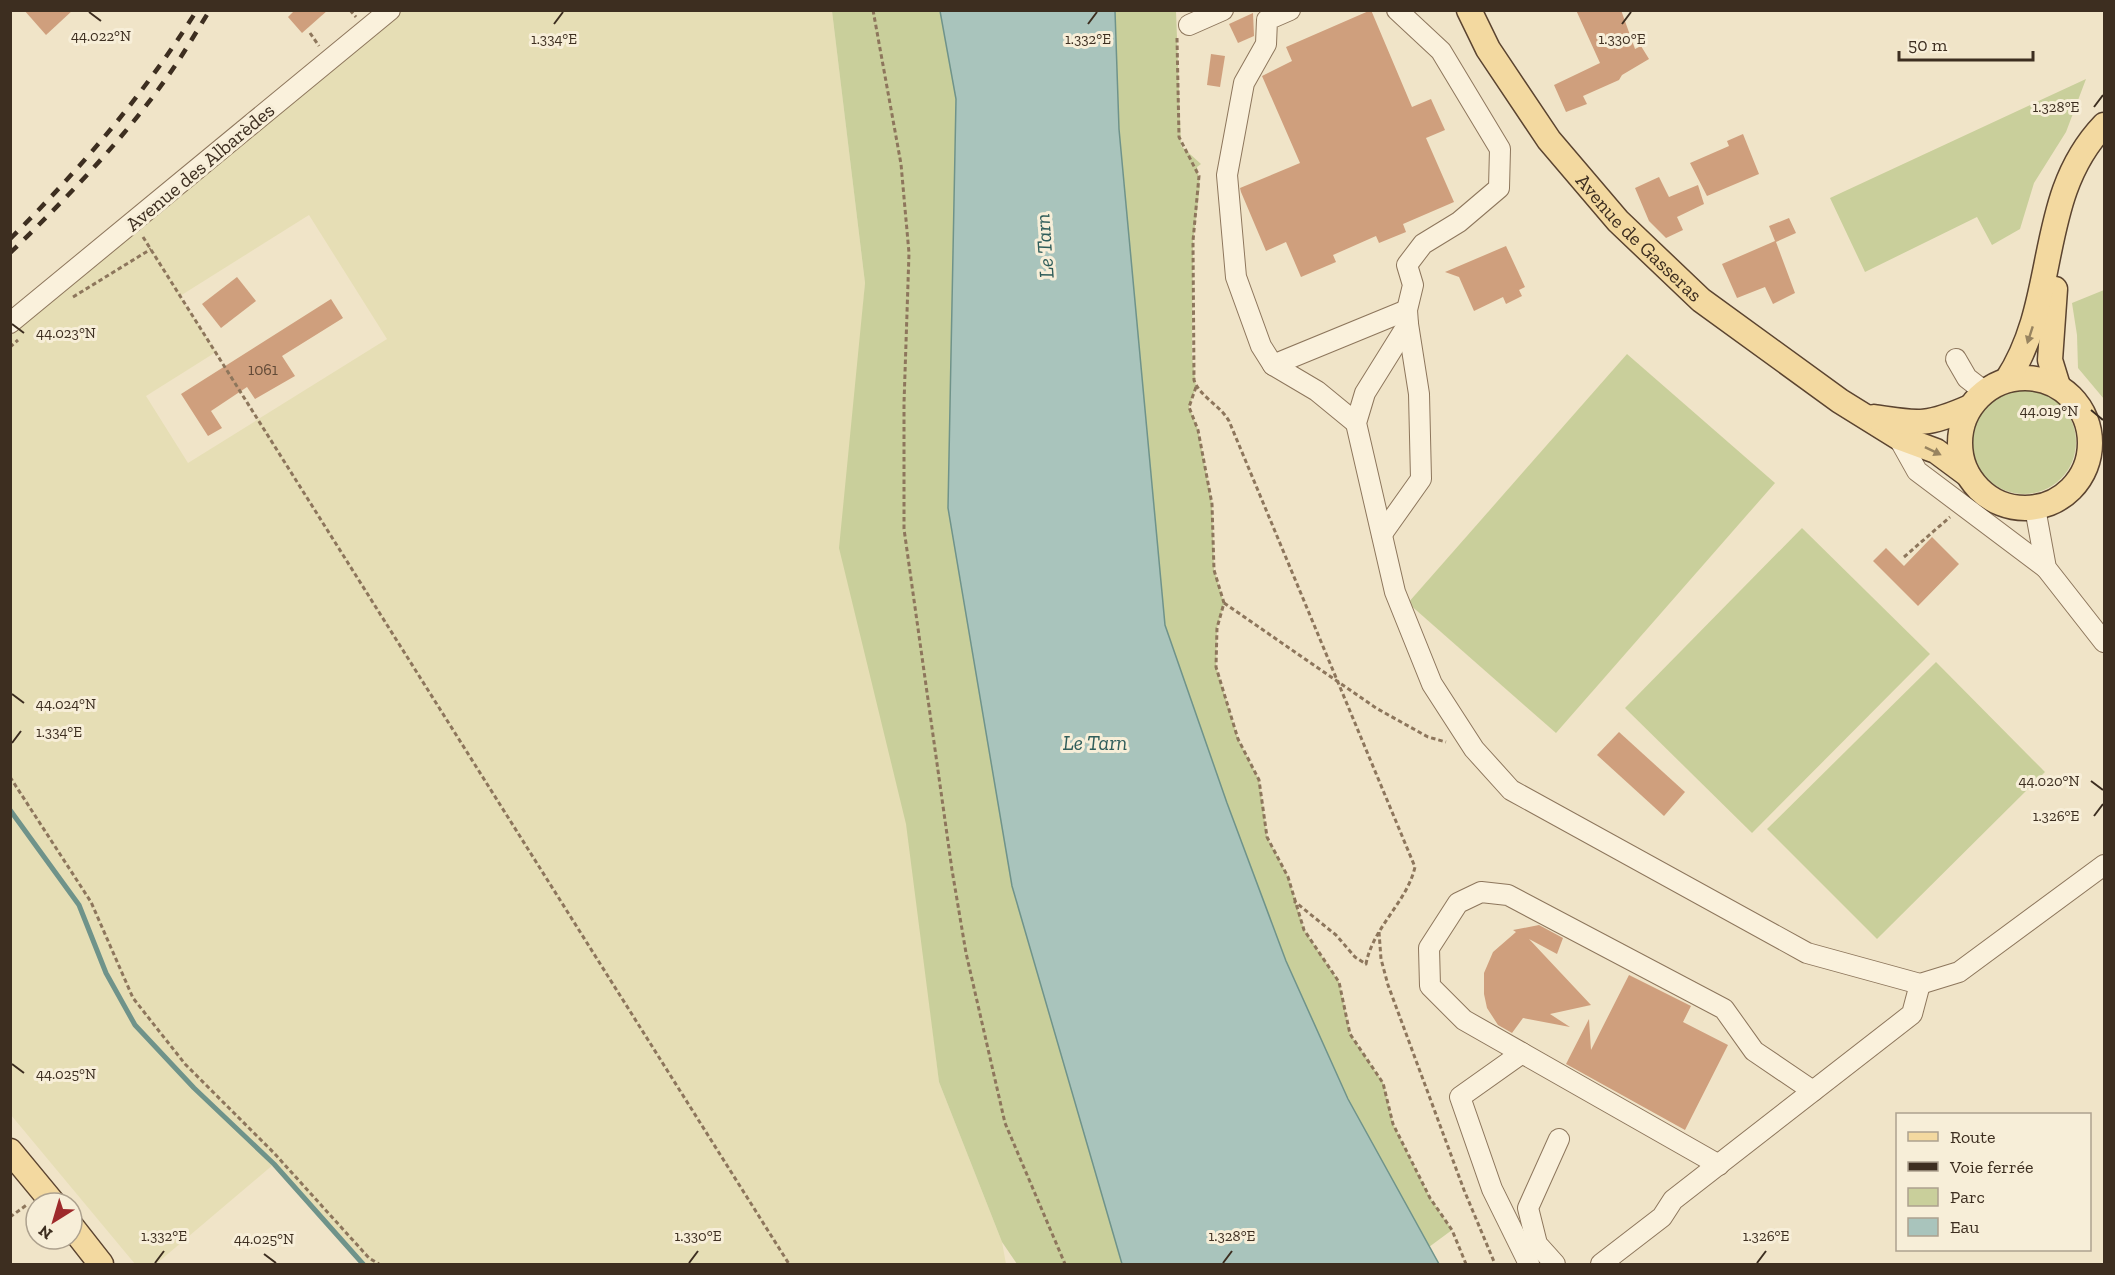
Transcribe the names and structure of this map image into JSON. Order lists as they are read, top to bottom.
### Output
{
  "streets": {
    "main road": ["Avenue de Gasseras"],
    "street": ["Avenue des Albarèdes"]
  },
  "water": ["Le Tarn"],
  "house_numbers": ["1061"],
  "legend": [
    "Route",
    "Voie ferrée",
    "Parc",
    "Eau"
  ],
  "scale_bar": "50 m",
  "north": "bottom left",
  "coordinates": [
    "44.022°N",
    "1.334°E",
    "1.332°E",
    "1.330°E",
    "1.328°E",
    "44.023°N",
    "44.019°N",
    "44.024°N",
    "44.020°N",
    "1.326°E",
    "44.025°N"
  ]
}
